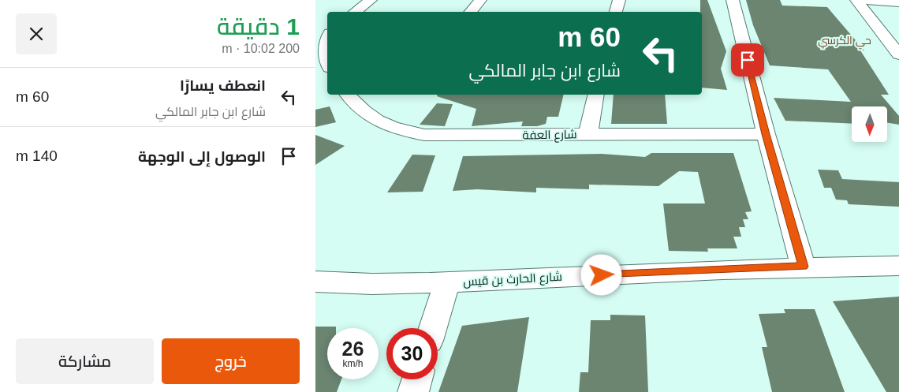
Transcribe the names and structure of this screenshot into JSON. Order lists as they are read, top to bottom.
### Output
{
  "streets": {
    "street": ["شارع العفة", "شارع الحارث بن قيس"]
  },
  "districts": ["حي الكرسي"],
  "north": "bottom",
  "page": {
    "heading": ["1 دقيقة", "200 m · 10:02"],
    "turn": ["60 m", "شارع ابن جابر المالكي"],
    "list": [
      {
        "name": "انعطف يسارًا",
        "note": "شارع ابن جابر المالكي",
        "value": "60 m"
      },
      {
        "name": "الوصول إلى الوجهة",
        "value": "140 m"
      }
    ],
    "speed": "26 km/h",
    "limit": "30",
    "buttons": ["خروج", "مشاركة"]
  }
}
